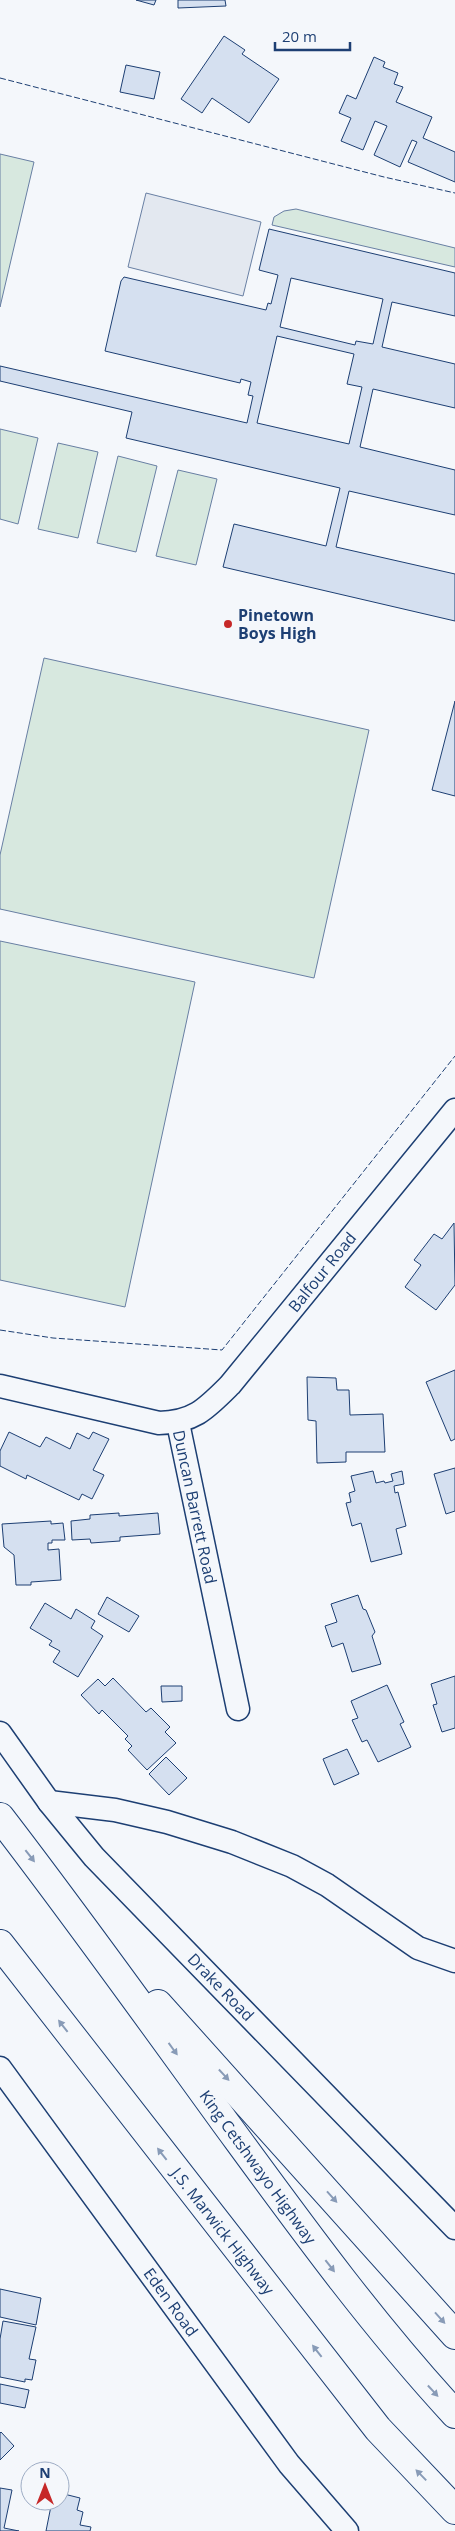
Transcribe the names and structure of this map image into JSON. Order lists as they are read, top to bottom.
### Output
{
  "streets": {
    "highway": ["King Cetshwayo Highway", "J.S. Marwick Highway"],
    "street": [
      "Balfour Road",
      "Duncan Barrett Road",
      "Drake Road",
      "Eden Road"
    ]
  },
  "crossings": [
    ["Balfour Road", "Duncan Barrett Road"]
  ],
  "places": ["Pinetown Boys High"],
  "scale_bar": "20 m",
  "north": "top"
}
